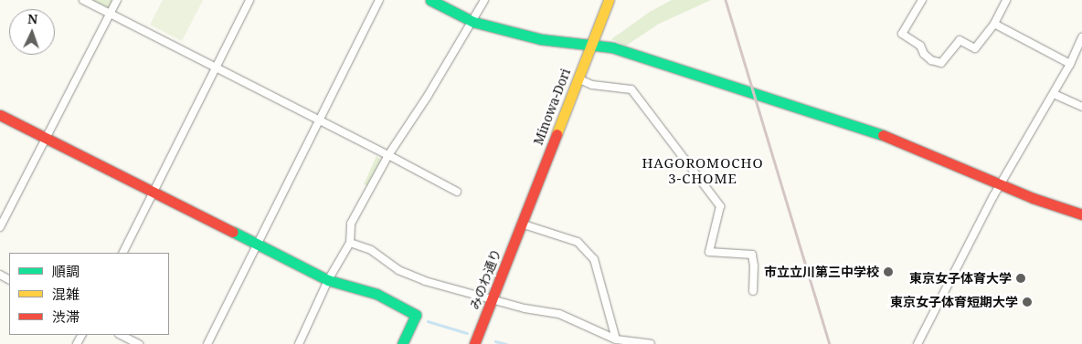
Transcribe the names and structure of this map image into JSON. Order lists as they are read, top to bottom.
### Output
{
  "streets": {
    "street": ["Minowa-Dori", "みのわ通り"]
  },
  "crossings": [
    ["Minowa-Dori", "みのわ通り"]
  ],
  "districts": ["HAGOROMOCHO 3-CHOME"],
  "places": ["市立立川第三中学校", "東京女子体育大学", "東京女子体育短期大学"],
  "legend": ["順調", "混雑", "渋滞"],
  "north": "top"
}
